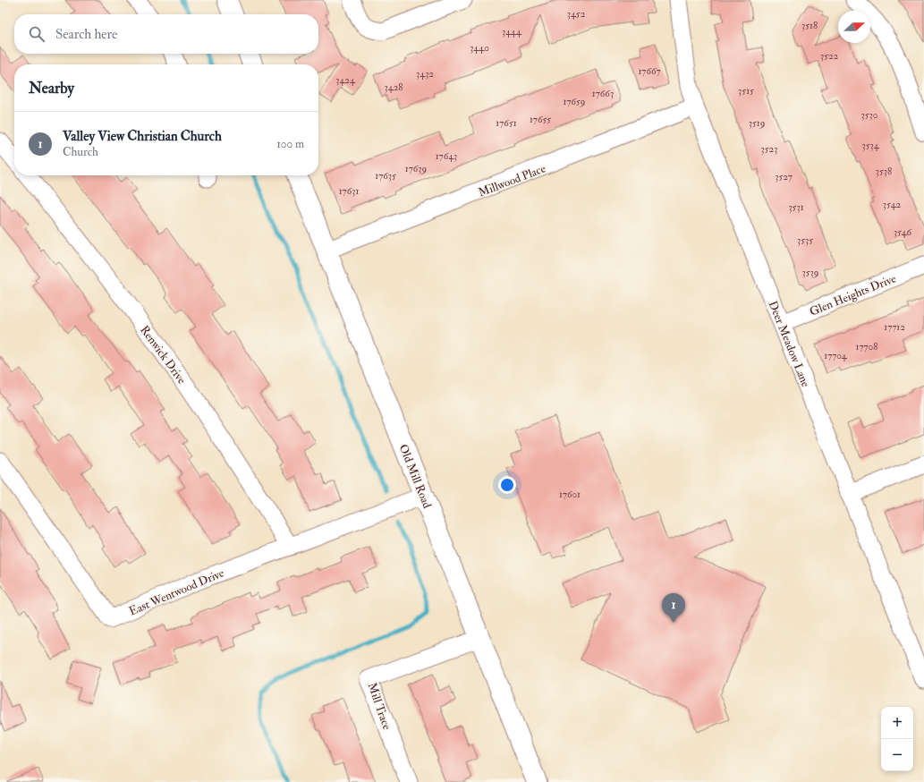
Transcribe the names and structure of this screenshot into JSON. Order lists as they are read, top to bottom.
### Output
{
  "streets": {
    "street": [
      "Millwood Place",
      "Glen Heights Drive",
      "Deer Meadow Lane",
      "Renwick Drive",
      "Old Mill Road",
      "East Wentwood Drive",
      "Mill Trace"
    ]
  },
  "crossings": [
    ["Millwood Place", "Deer Meadow Lane"],
    ["Millwood Place", "Old Mill Road"],
    ["Glen Heights Drive", "Deer Meadow Lane"],
    ["Renwick Drive", "East Wentwood Drive"],
    ["Old Mill Road", "East Wentwood Drive"],
    ["Old Mill Road", "Mill Trace"]
  ],
  "house_numbers": [
    "3452",
    "3518",
    "3444",
    "3440",
    "3522",
    "17667",
    "3432",
    "3424",
    "3428",
    "3515",
    "17663",
    "17659",
    "3530",
    "17655",
    "17651",
    "3519",
    "3534",
    "3523",
    "17643",
    "17639",
    "3538",
    "17635",
    "3527",
    "17631",
    "3542",
    "3531",
    "3546",
    "3535",
    "3539",
    "17712",
    "17708",
    "17704",
    "17601"
  ],
  "north": "right",
  "page": {
    "search": "Search here",
    "heading": "Nearby",
    "list": [
      {
        "mark": "1",
        "name": "Valley View Christian Church",
        "note": "Church",
        "value": "100 m"
      }
    ],
    "pins": "1",
    "map_buttons": ["+", "−"]
  }
}
